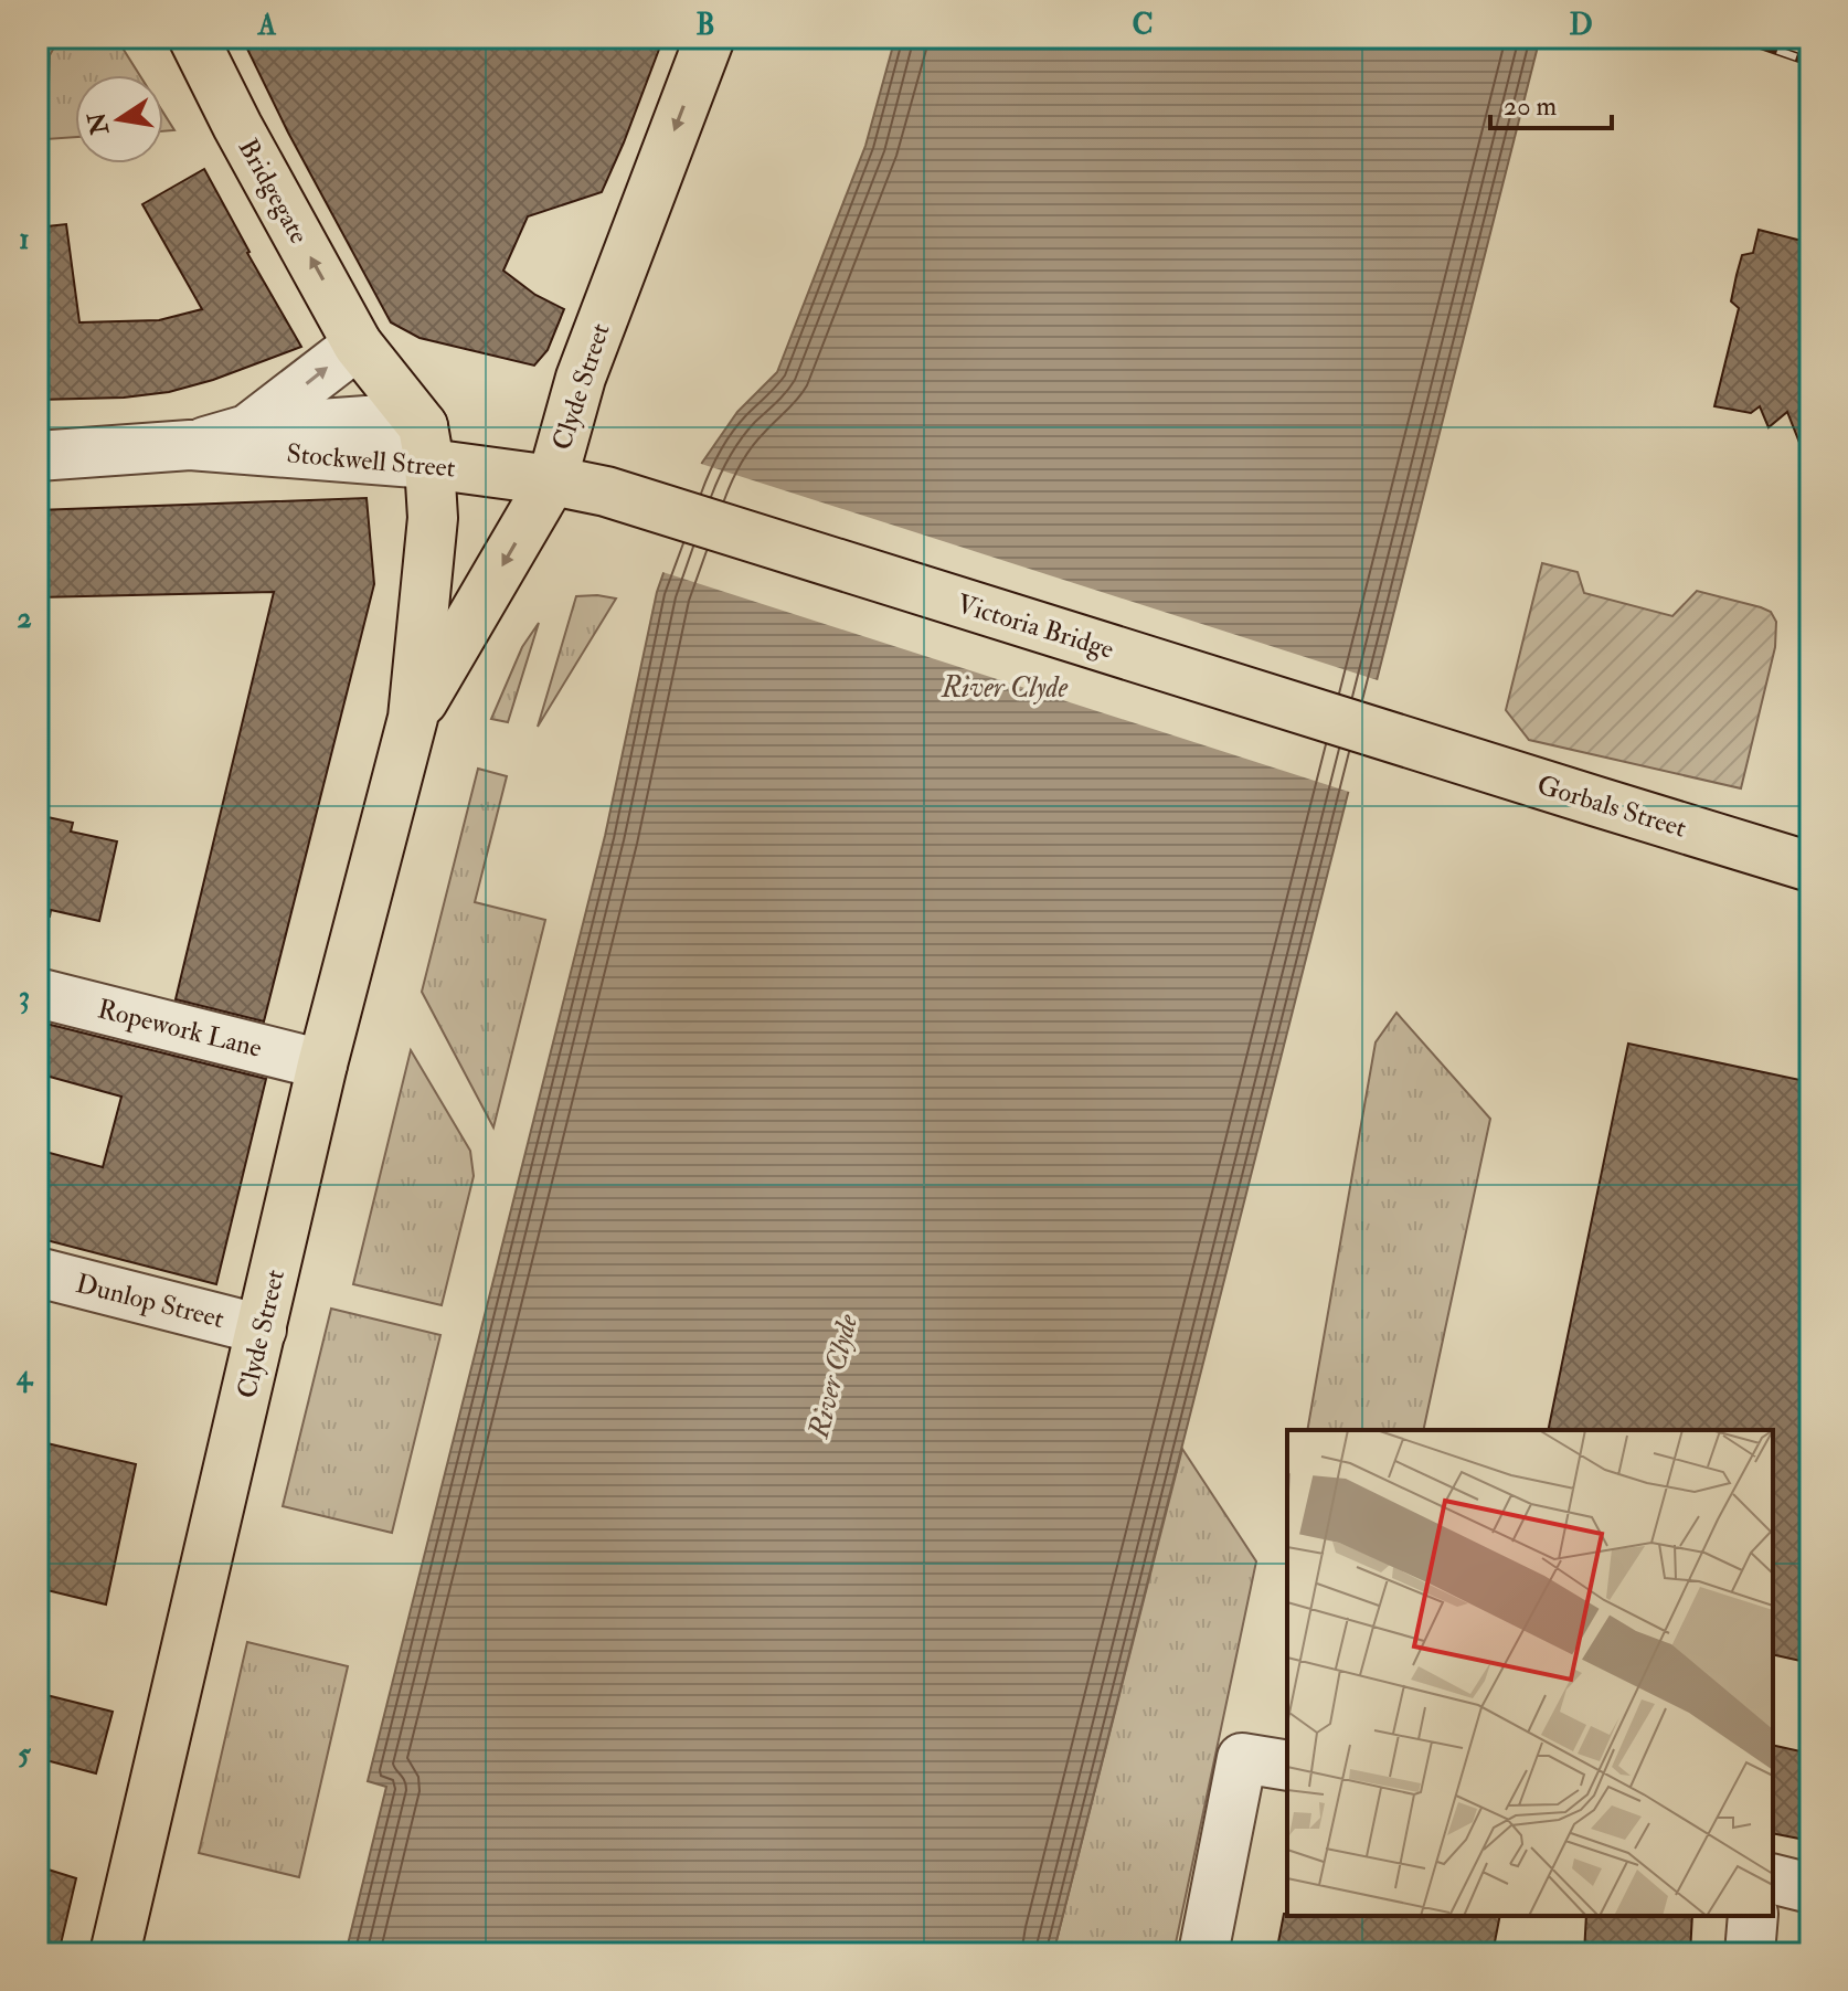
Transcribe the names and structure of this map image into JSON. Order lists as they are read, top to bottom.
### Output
{
  "streets": {
    "main road": [
      "Bridgegate",
      "Clyde Street",
      "Stockwell Street",
      "Victoria Bridge",
      "Gorbals Street"
    ],
    "street": ["Ropework Lane", "Dunlop Street"]
  },
  "crossings": [
    ["Bridgegate", "Stockwell Street"],
    ["Clyde Street", "Stockwell Street"],
    ["Clyde Street", "Ropework Lane"],
    ["Clyde Street", "Dunlop Street"],
    ["Stockwell Street", "Victoria Bridge"],
    ["Victoria Bridge", "Gorbals Street"]
  ],
  "one_way": ["Bridgegate"],
  "water": ["River Clyde"],
  "scale_bar": "20 m",
  "north": "left",
  "grid": {
    "columns": [
      "A",
      "B",
      "C",
      "D"
    ],
    "rows": [
      "1",
      "2",
      "3",
      "4",
      "5"
    ]
  }
}
